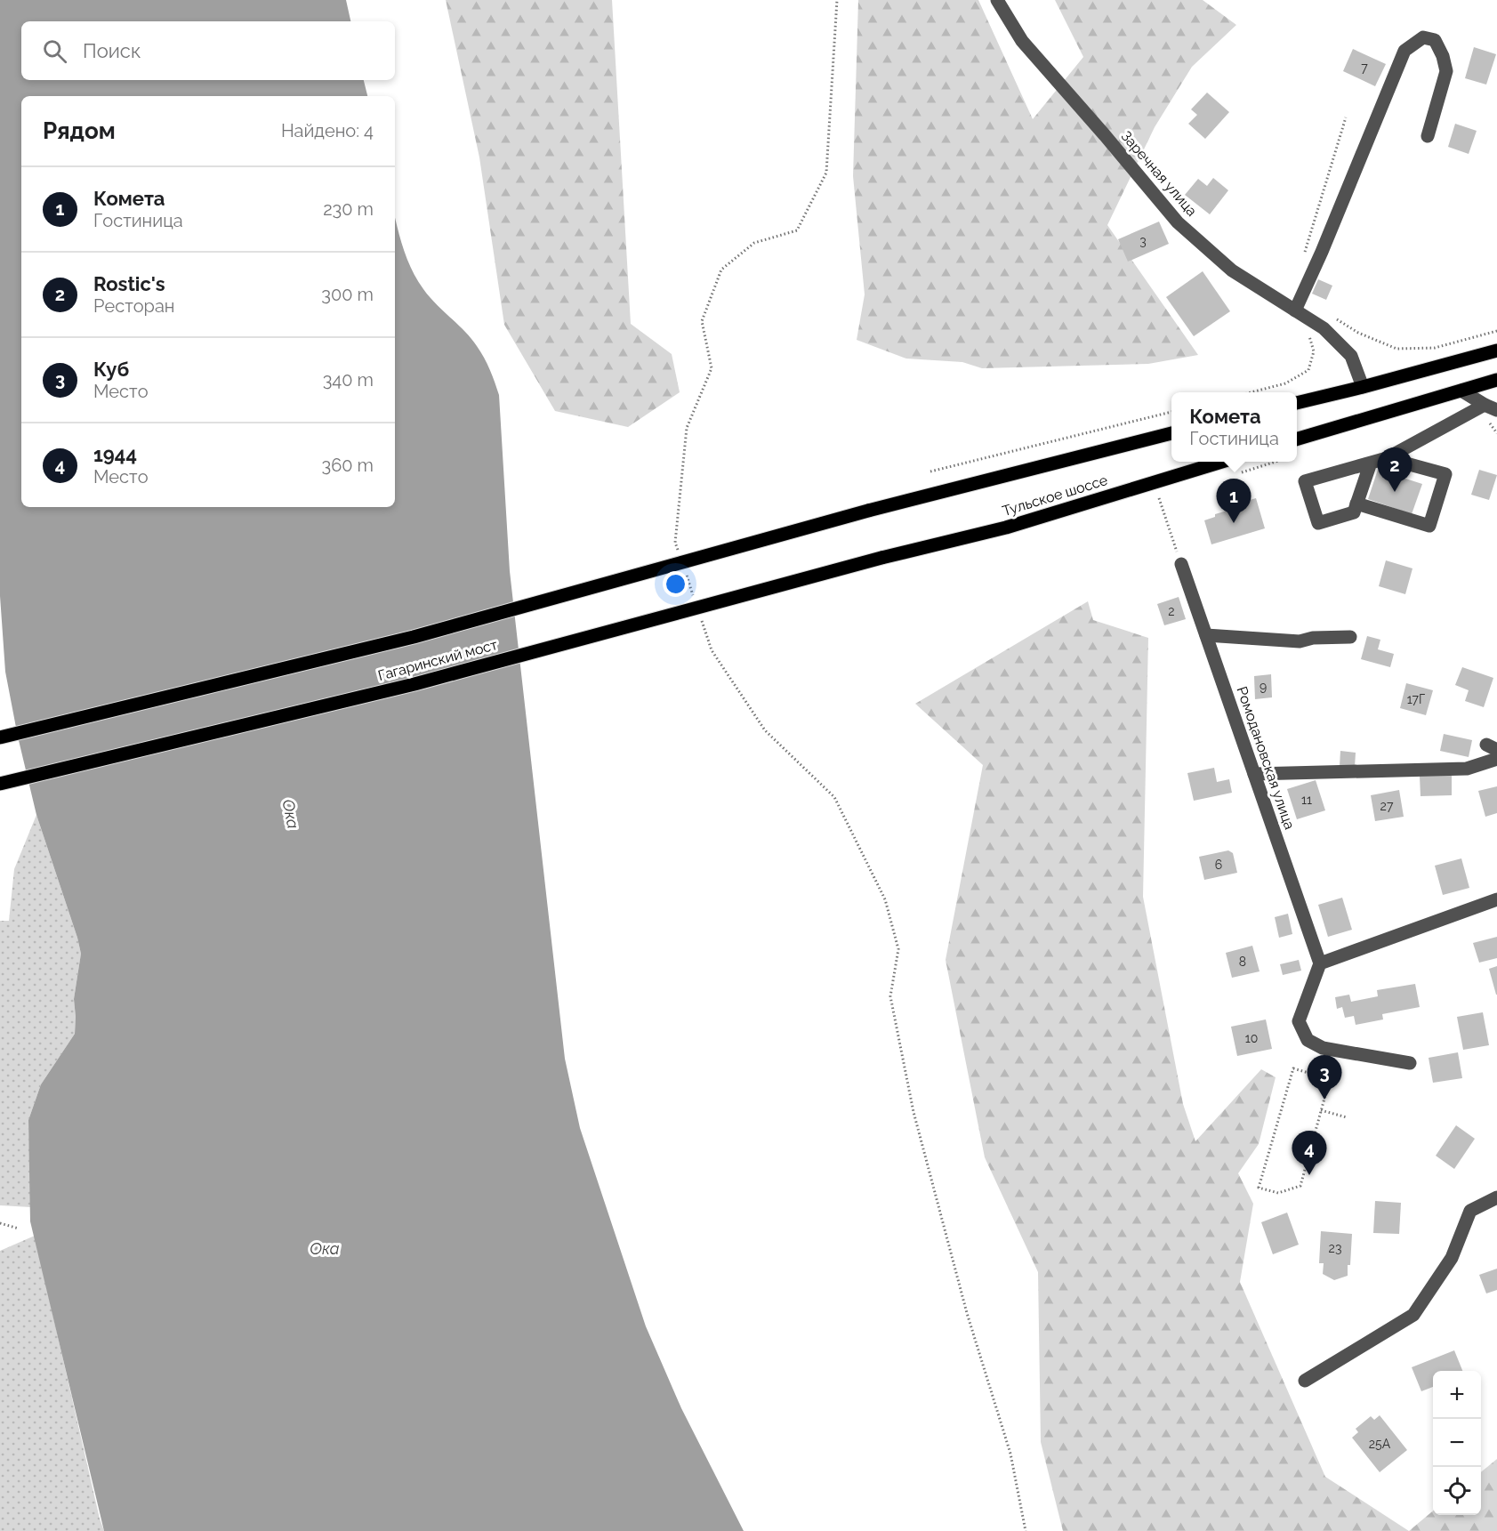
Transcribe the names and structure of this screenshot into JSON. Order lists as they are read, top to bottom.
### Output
{
  "streets": {
    "main road": ["Тульское шоссе", "Гагаринский мост"],
    "street": ["Заречная улица", "Ромодановская улица"]
  },
  "crossings": [
    ["Тульское шоссе", "Гагаринский мост"]
  ],
  "water": ["Ока"],
  "house_numbers": [
    "7",
    "3",
    "2",
    "9",
    "17Г",
    "11",
    "27",
    "6",
    "8",
    "10",
    "23",
    "25А"
  ],
  "page": {
    "search": "Поиск",
    "heading": ["Рядом", "Найдено: 4"],
    "list": [
      {
        "mark": "1",
        "name": "Комета",
        "note": "Гостиница",
        "value": "230 m"
      },
      {
        "mark": "2",
        "name": "Rostic's",
        "note": "Ресторан",
        "value": "300 m"
      },
      {
        "mark": "3",
        "name": "Куб",
        "note": "Место",
        "value": "340 m"
      },
      {
        "mark": "4",
        "name": "1944",
        "note": "Место",
        "value": "360 m"
      }
    ],
    "popup": ["Комета", "Гостиница"],
    "pins": [
      "2",
      "1",
      "3",
      "4"
    ],
    "map_buttons": ["+", "−"]
  }
}
